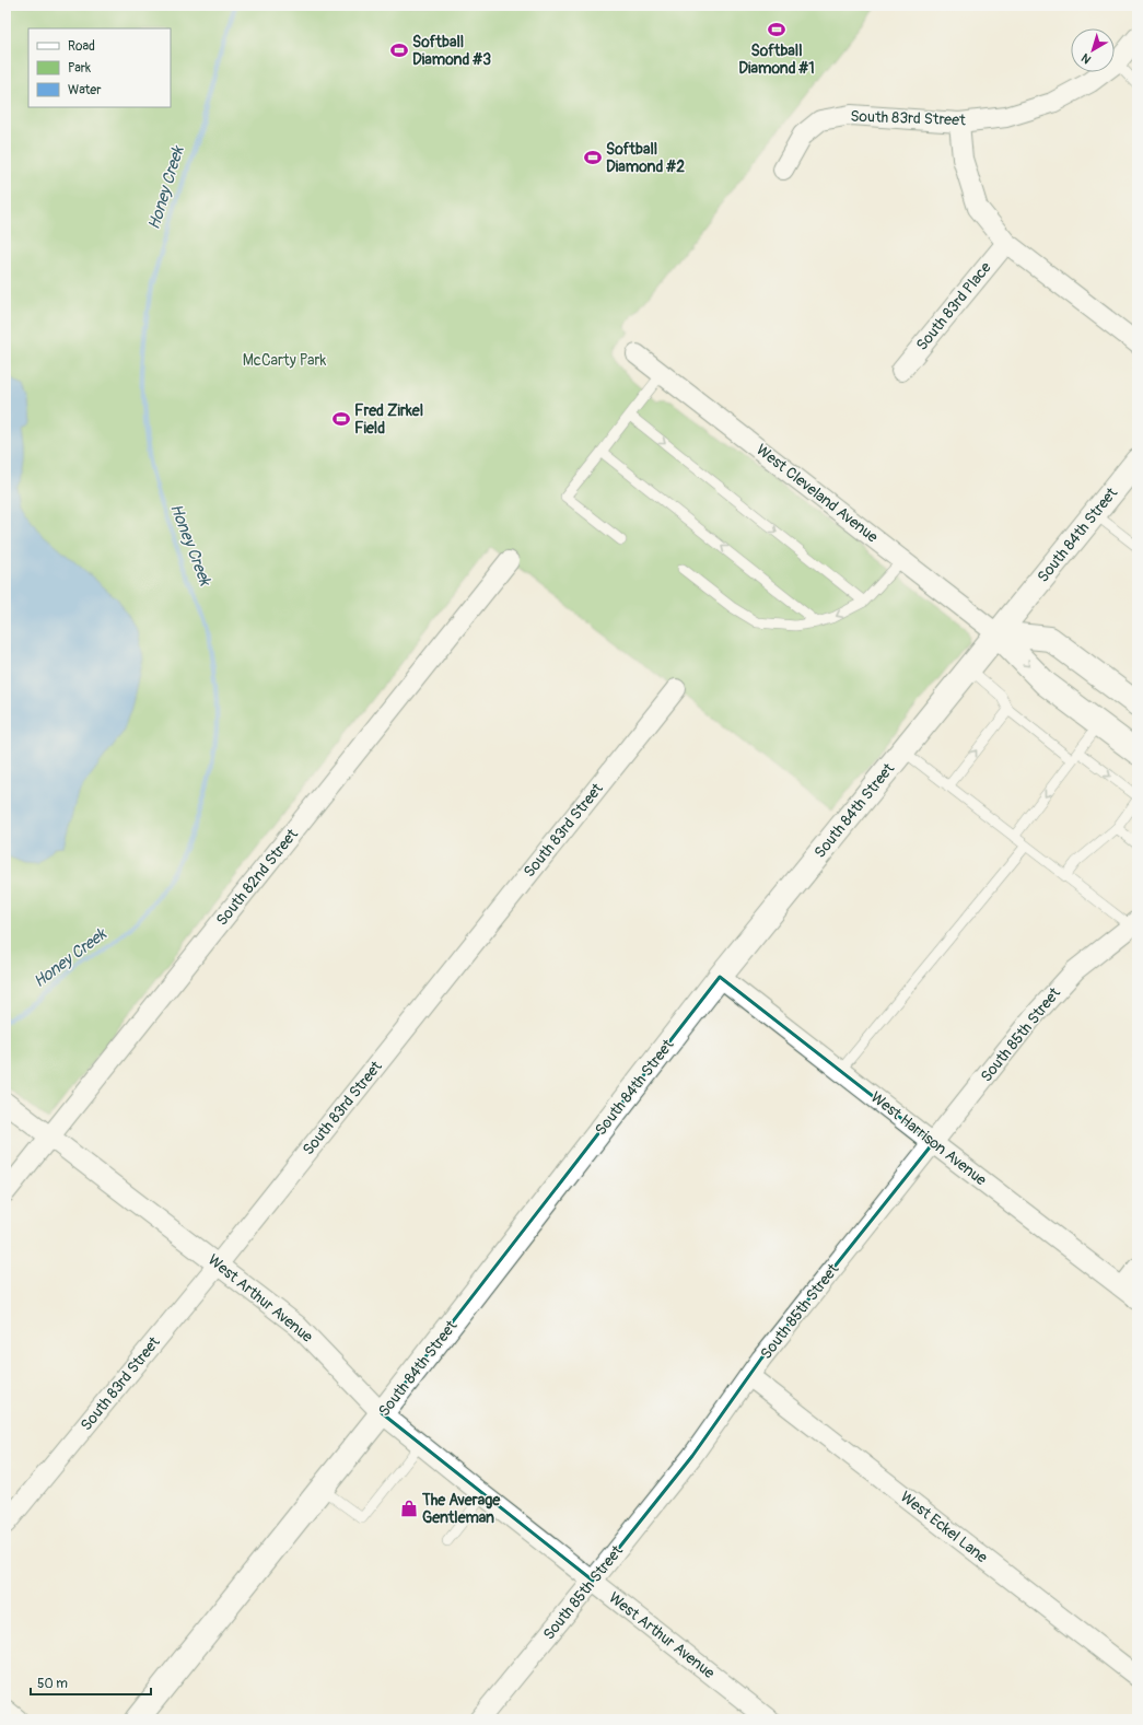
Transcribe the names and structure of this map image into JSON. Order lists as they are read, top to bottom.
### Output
{
  "streets": {
    "street": [
      "South 83rd Street",
      "South 83rd Place",
      "West Cleveland Avenue",
      "South 84th Street",
      "South 82nd Street",
      "South 85th Street",
      "West Harrison Avenue",
      "West Arthur Avenue",
      "West Eckel Lane"
    ]
  },
  "crossings": [
    ["South 83rd Street", "West Arthur Avenue"],
    ["West Cleveland Avenue", "South 84th Street"],
    ["South 84th Street", "West Harrison Avenue"],
    ["South 84th Street", "West Arthur Avenue"],
    ["South 82nd Street", "West Arthur Avenue"],
    ["South 85th Street", "West Harrison Avenue"],
    ["South 85th Street", "West Arthur Avenue"],
    ["South 85th Street", "West Eckel Lane"]
  ],
  "water": ["Honey Creek"],
  "parks": ["McCarty Park"],
  "places": {
    "sports": [
      "Softball Diamond #1",
      "Softball Diamond #3",
      "Softball Diamond #2",
      "Fred Zirkel Field"
    ],
    "shop": ["The Average Gentleman"]
  },
  "legend": ["Road", "Park", "Water"],
  "scale_bar": "50 m",
  "north": "bottom left"
}
